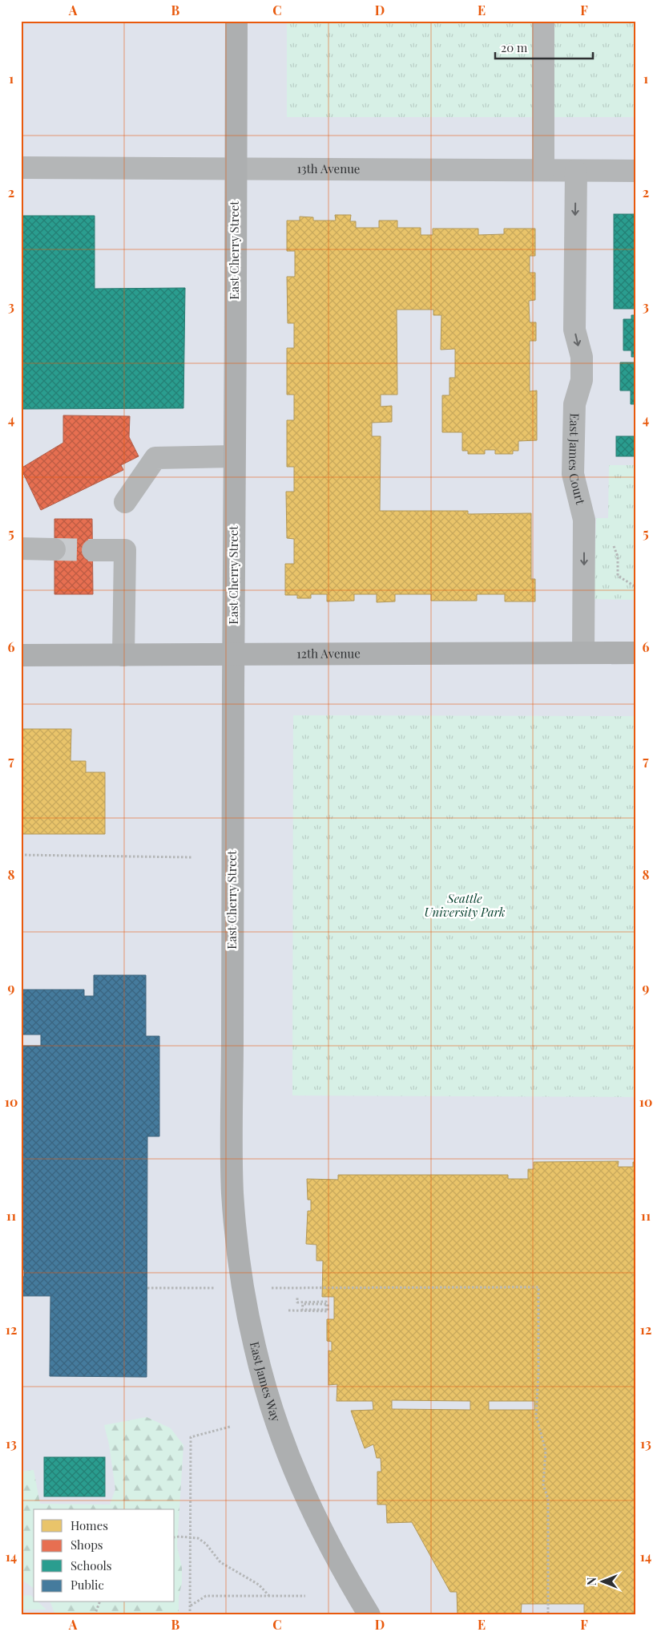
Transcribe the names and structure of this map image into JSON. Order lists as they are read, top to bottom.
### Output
{
  "streets": {
    "main road": ["East Cherry Street", "12th Avenue", "East James Way"],
    "street": ["13th Avenue", "East James Court"]
  },
  "crossings": [
    ["13th Avenue", "East Cherry Street"],
    ["13th Avenue", "East James Court"],
    ["East Cherry Street", "12th Avenue"],
    ["East Cherry Street", "East James Way"],
    ["East James Court", "12th Avenue"]
  ],
  "one_way": ["East James Court"],
  "parks": ["Seattle University Park"],
  "legend": [
    "Homes",
    "Shops",
    "Schools",
    "Public"
  ],
  "scale_bar": "20 m",
  "north": "left",
  "grid": {
    "columns": [
      "A",
      "B",
      "C",
      "D",
      "E",
      "F"
    ],
    "rows": [
      "1",
      "2",
      "3",
      "4",
      "5",
      "6",
      "7",
      "8",
      "9",
      "10",
      "11",
      "12",
      "13",
      "14"
    ]
  }
}
